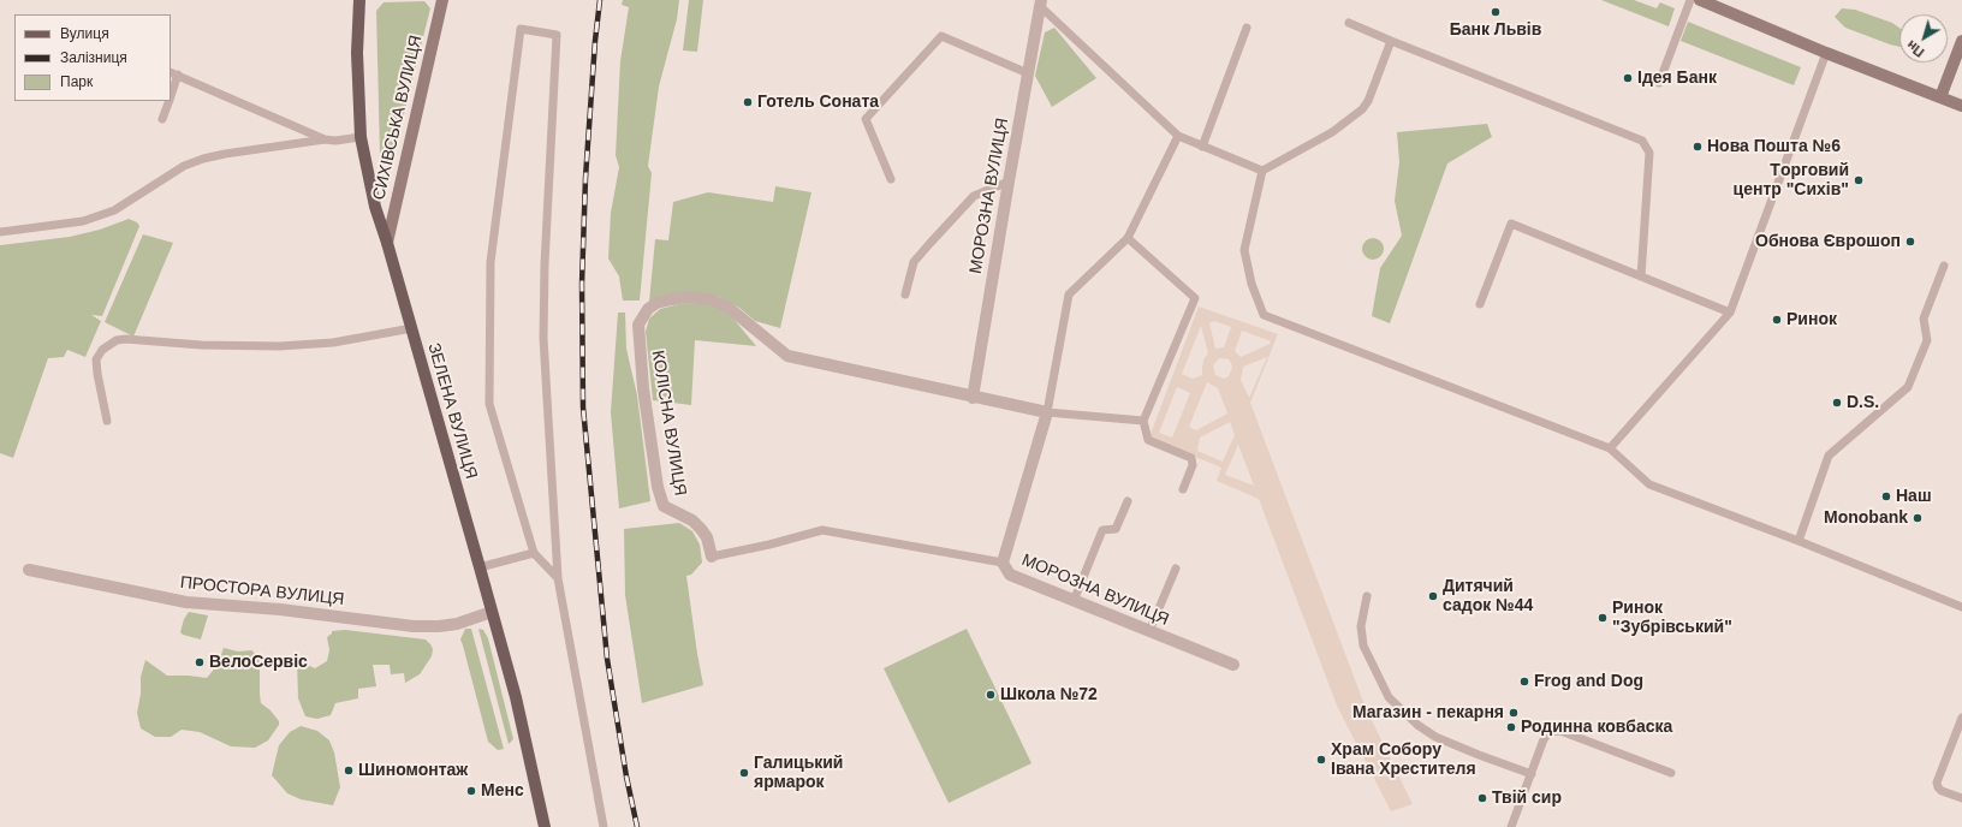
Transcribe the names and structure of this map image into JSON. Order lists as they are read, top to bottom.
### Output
{
  "streets": {
    "main road": ["СИХІВСЬКА ВУЛИЦЯ", "ЗЕЛЕНА ВУЛИЦЯ"],
    "street": ["МОРОЗНА ВУЛИЦЯ", "КОЛІСНА ВУЛИЦЯ", "ПРОСТОРА ВУЛИЦЯ"]
  },
  "crossings": [
    ["СИХІВСЬКА ВУЛИЦЯ", "ЗЕЛЕНА ВУЛИЦЯ"],
    ["МОРОЗНА ВУЛИЦЯ", "КОЛІСНА ВУЛИЦЯ"],
    ["ЗЕЛЕНА ВУЛИЦЯ", "ПРОСТОРА ВУЛИЦЯ"]
  ],
  "places": [
    "Банк Львів",
    "Ідея Банк",
    "Готель Соната",
    "Нова Пошта №6",
    "Tорговий центр \"Сихів\"",
    "Обнова Єврошоп",
    "Ринок",
    "D.S.",
    "Наш",
    "Monobank",
    "Дитячий садок №44",
    "Ринок \"Зубрівський\"",
    "ВелоСервіс",
    "Frog and Dog",
    "Школа №72",
    "Магазин - пекарня",
    "Родинна ковбаска",
    "Храм Собору Івана Хрестителя",
    "Шиномонтаж",
    "Галицький ярмарок",
    "Менс",
    "Твій сир"
  ],
  "legend": ["Вулиця", "Залізниця", "Парк"],
  "north": "bottom left"
}
